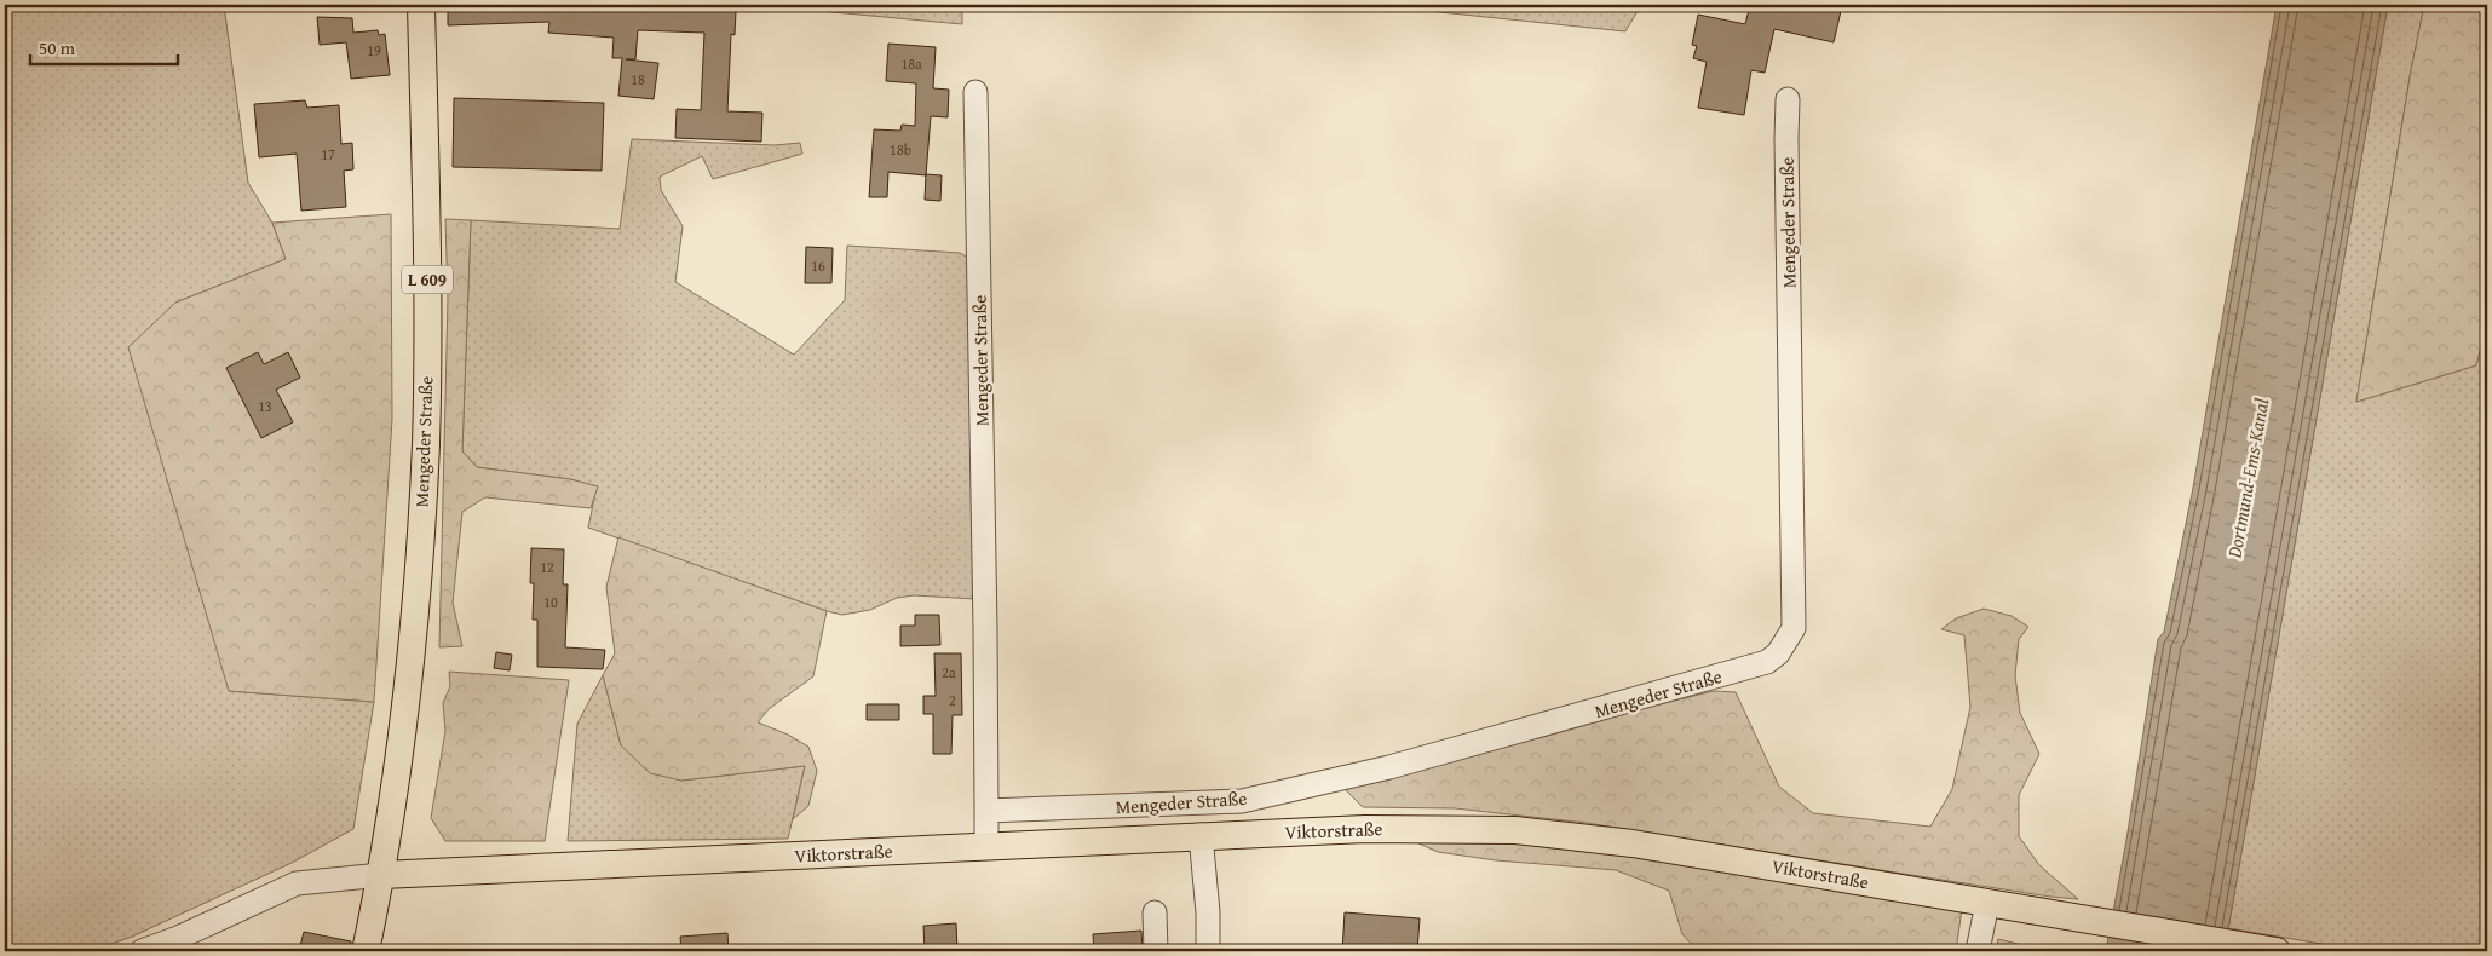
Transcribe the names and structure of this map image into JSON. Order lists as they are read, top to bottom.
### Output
{
  "streets": {
    "main road": ["Mengeder Straße", "L 609", "Viktorstraße"]
  },
  "crossings": [
    ["Mengeder Straße", "L 609"],
    ["Mengeder Straße", "Viktorstraße"],
    ["L 609", "Viktorstraße"]
  ],
  "water": ["Dortmund-Ems-Kanal"],
  "house_numbers": [
    "19",
    "18a",
    "18",
    "18b",
    "17",
    "16",
    "13",
    "12",
    "10",
    "2a",
    "2"
  ],
  "scale_bar": "50 m"
}
